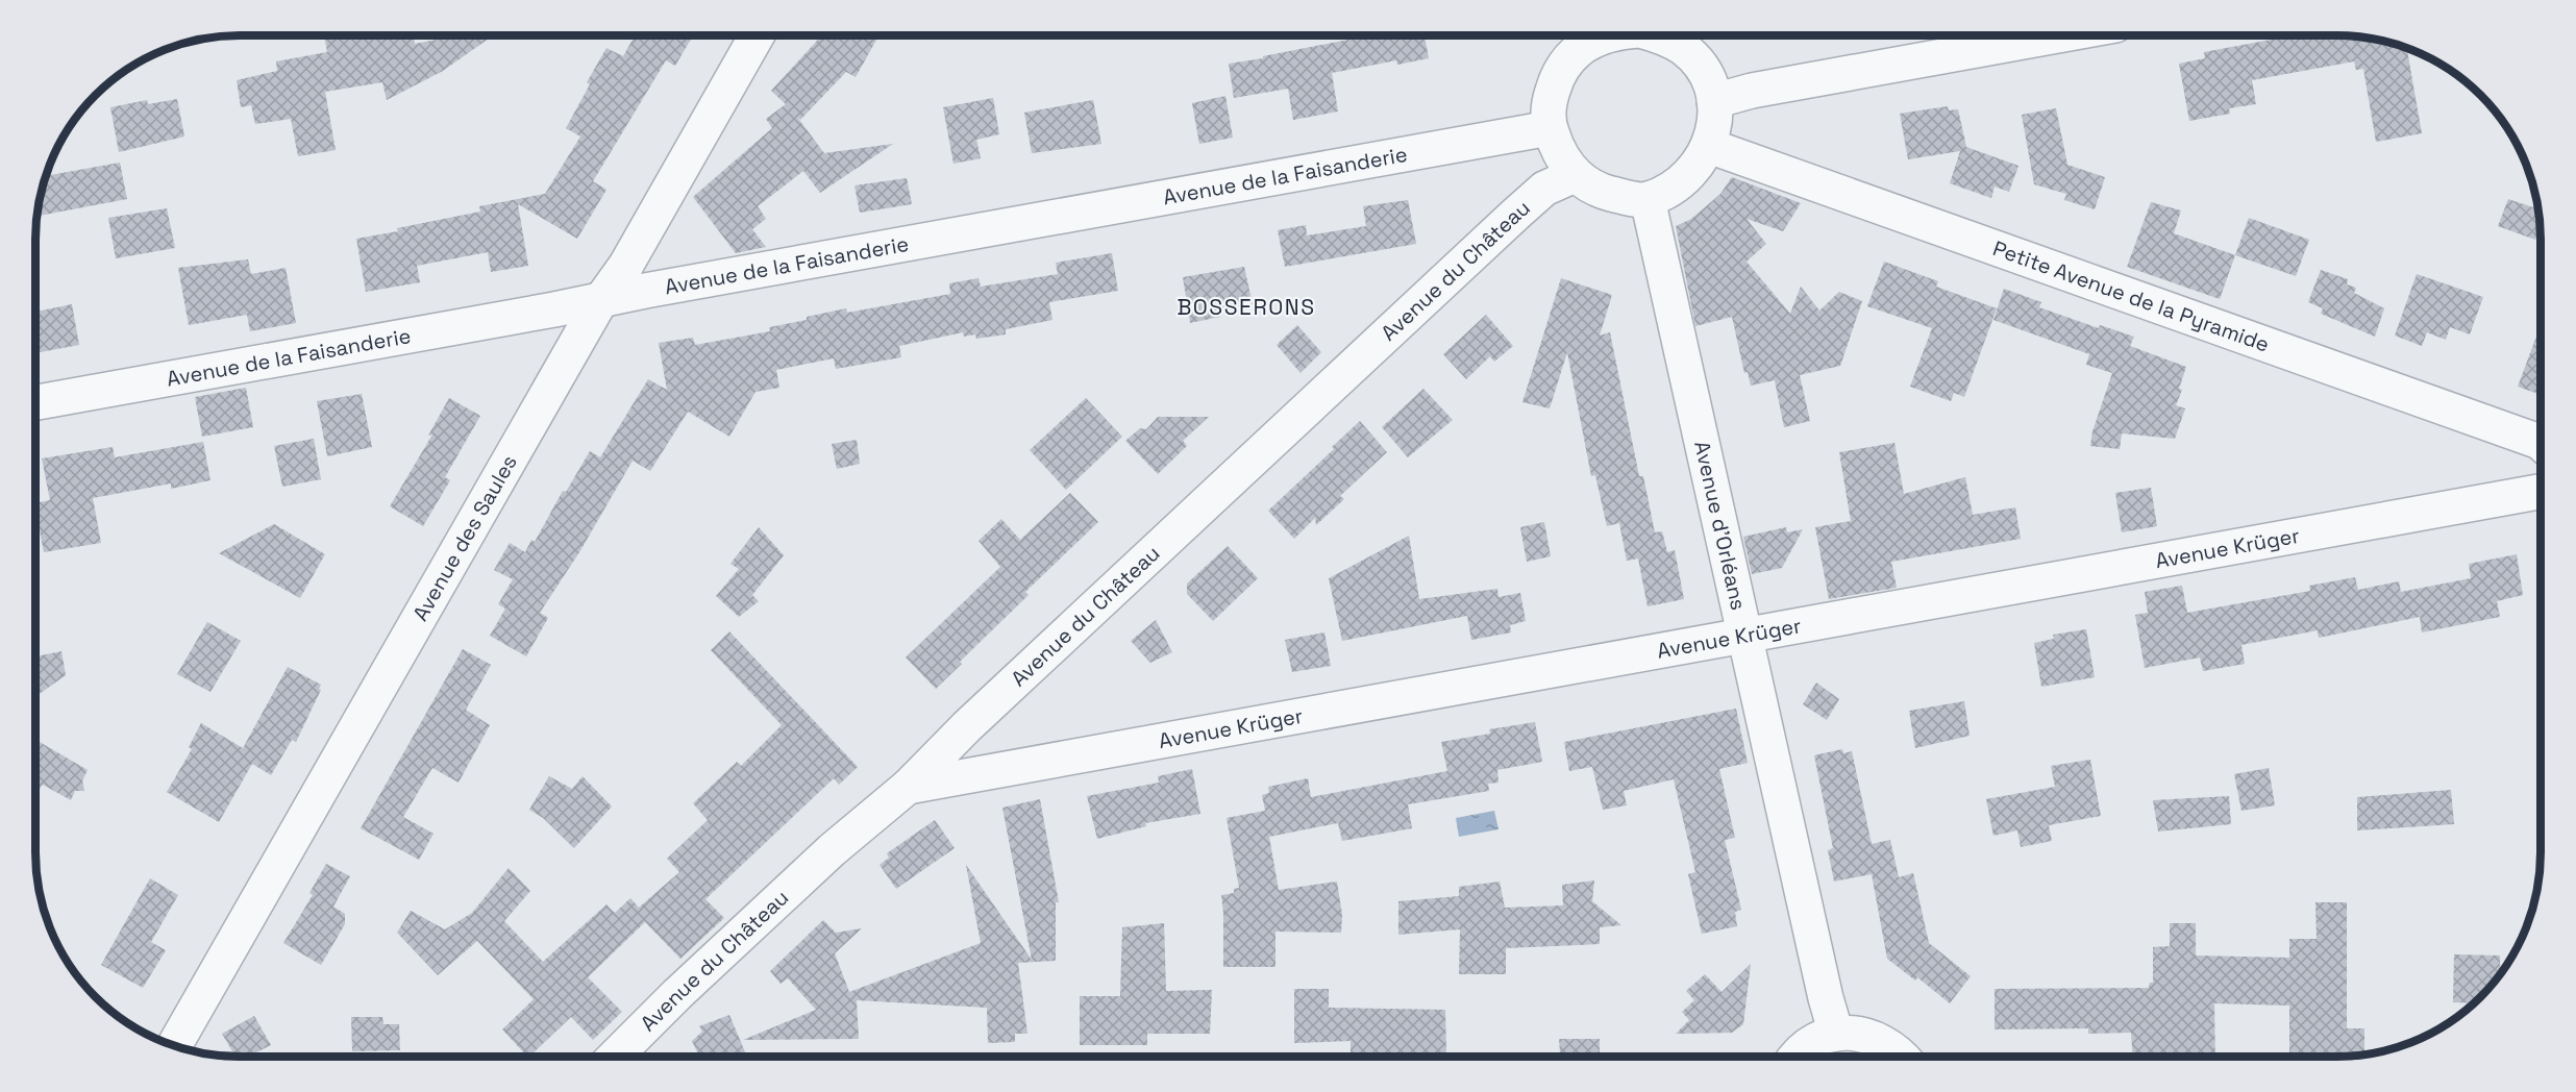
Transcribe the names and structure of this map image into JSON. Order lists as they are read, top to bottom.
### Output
{
  "streets": {
    "street": [
      "Avenue de la Faisanderie",
      "Avenue du Château",
      "Petite Avenue de la Pyramide",
      "Avenue d'Orléans",
      "Avenue des Saules",
      "Avenue Krüger"
    ]
  },
  "crossings": [
    ["Avenue de la Faisanderie", "Avenue des Saules"],
    ["Avenue du Château", "Avenue Krüger"],
    ["Avenue d'Orléans", "Avenue Krüger"]
  ],
  "districts": ["BOSSERONS"]
}
